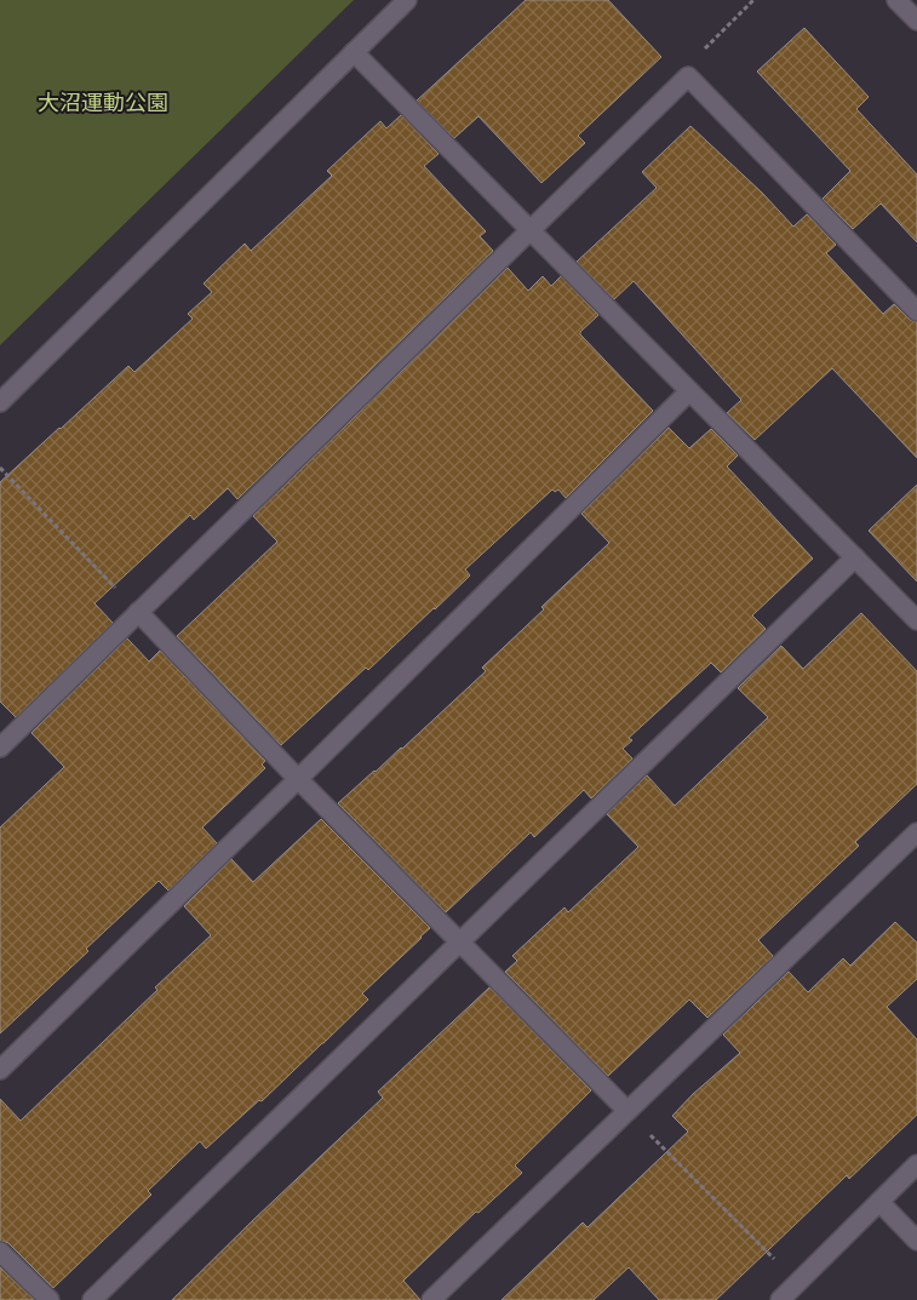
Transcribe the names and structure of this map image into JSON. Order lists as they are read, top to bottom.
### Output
{
  "parks": ["大沼運動公園"]
}
